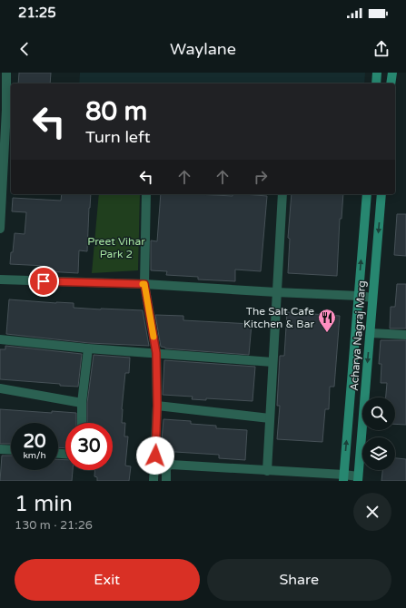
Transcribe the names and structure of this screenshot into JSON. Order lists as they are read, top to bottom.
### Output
{
  "streets": {
    "street": ["Acharya Nagraj Marg"]
  },
  "parks": ["Preet Vihar Park 2"],
  "places": {
    "restaurant": ["The Salt Cafe Kitchen & Bar"]
  },
  "page": {
    "status": "21:25",
    "header": "Waylane",
    "turn": ["80 m", "Turn left"],
    "speed": "20 km/h",
    "limit": "30",
    "heading": ["1 min", "130 m · 21:26"],
    "buttons": ["Exit", "Share"]
  }
}
